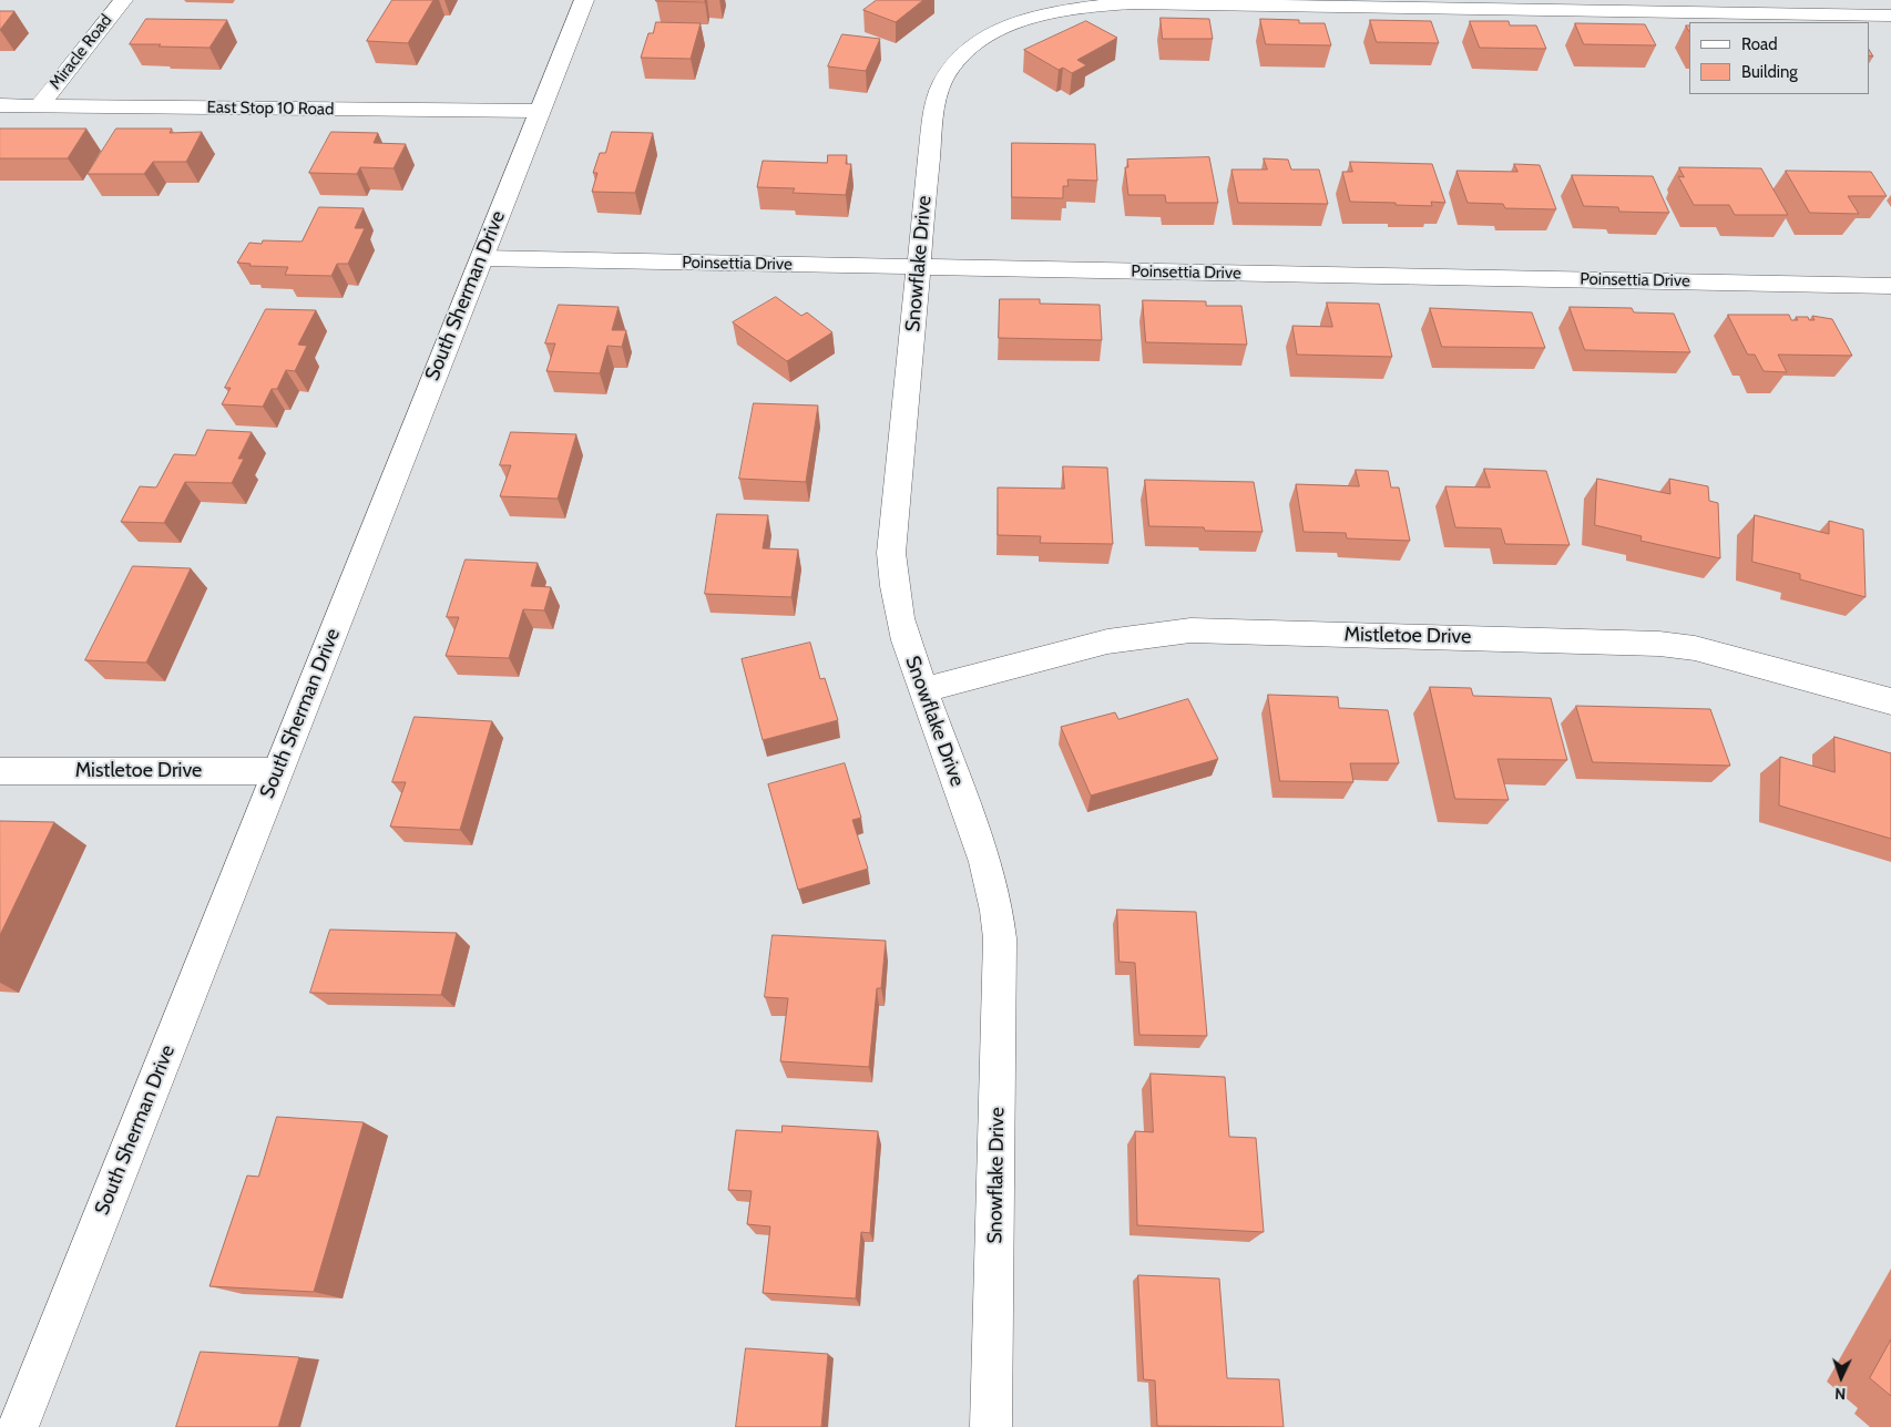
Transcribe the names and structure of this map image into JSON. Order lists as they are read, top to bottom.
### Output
{
  "streets": {
    "street": [
      "Miracle Road",
      "East Stop 10 Road",
      "Poinsettia Drive",
      "Snowflake Drive",
      "South Sherman Drive",
      "Mistletoe Drive"
    ]
  },
  "crossings": [
    ["Miracle Road", "East Stop 10 Road"],
    ["East Stop 10 Road", "South Sherman Drive"],
    ["Poinsettia Drive", "Snowflake Drive"],
    ["Poinsettia Drive", "South Sherman Drive"],
    ["Snowflake Drive", "Mistletoe Drive"],
    ["South Sherman Drive", "Mistletoe Drive"]
  ],
  "legend": ["Road", "Building"],
  "north": "bottom"
}
